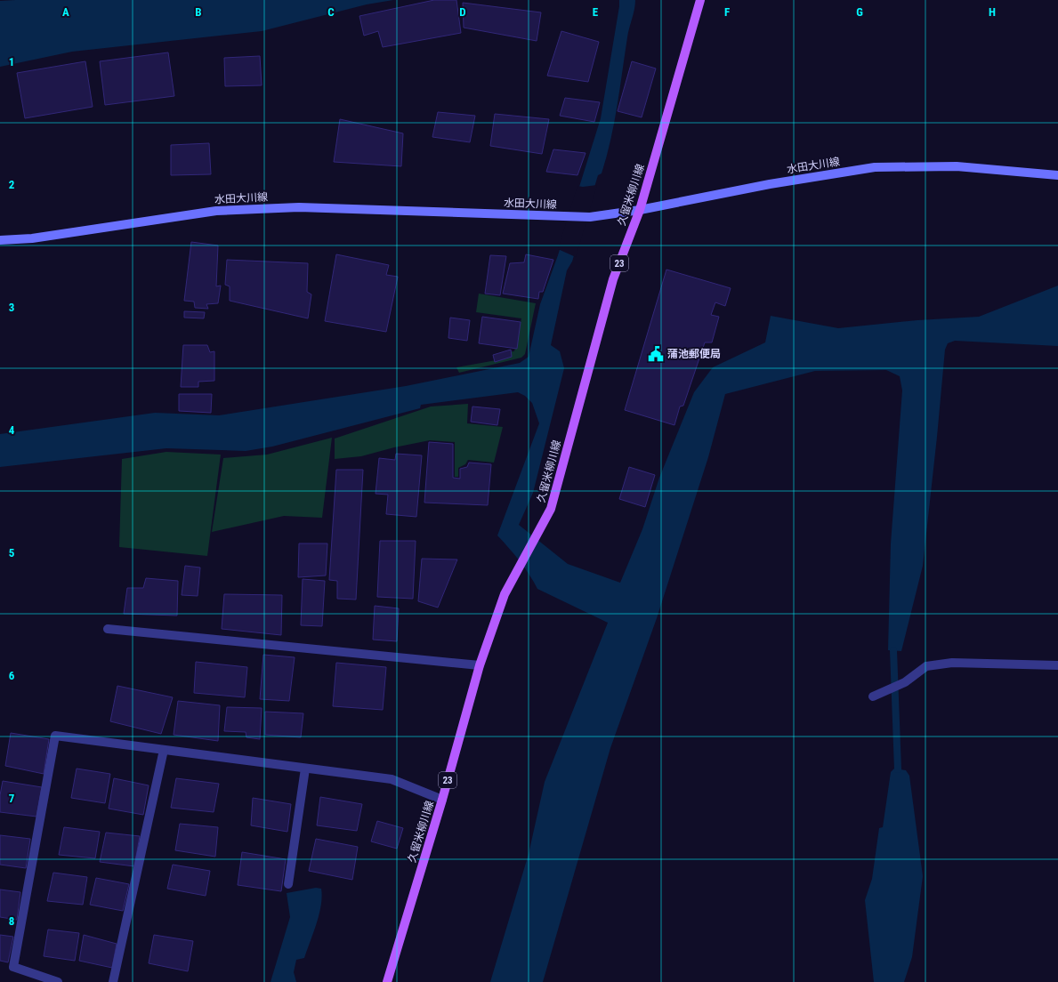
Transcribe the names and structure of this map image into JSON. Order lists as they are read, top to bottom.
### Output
{
  "streets": {
    "main road": ["水田大川線", "久留米柳川線", "23"]
  },
  "crossings": [
    ["水田大川線", "久留米柳川線"]
  ],
  "places": {
    "public building": ["蒲池郵便局"]
  },
  "grid": {
    "columns": [
      "A",
      "B",
      "C",
      "D",
      "E",
      "F",
      "G",
      "H"
    ],
    "rows": [
      "1",
      "2",
      "3",
      "4",
      "5",
      "6",
      "7",
      "8"
    ]
  }
}
